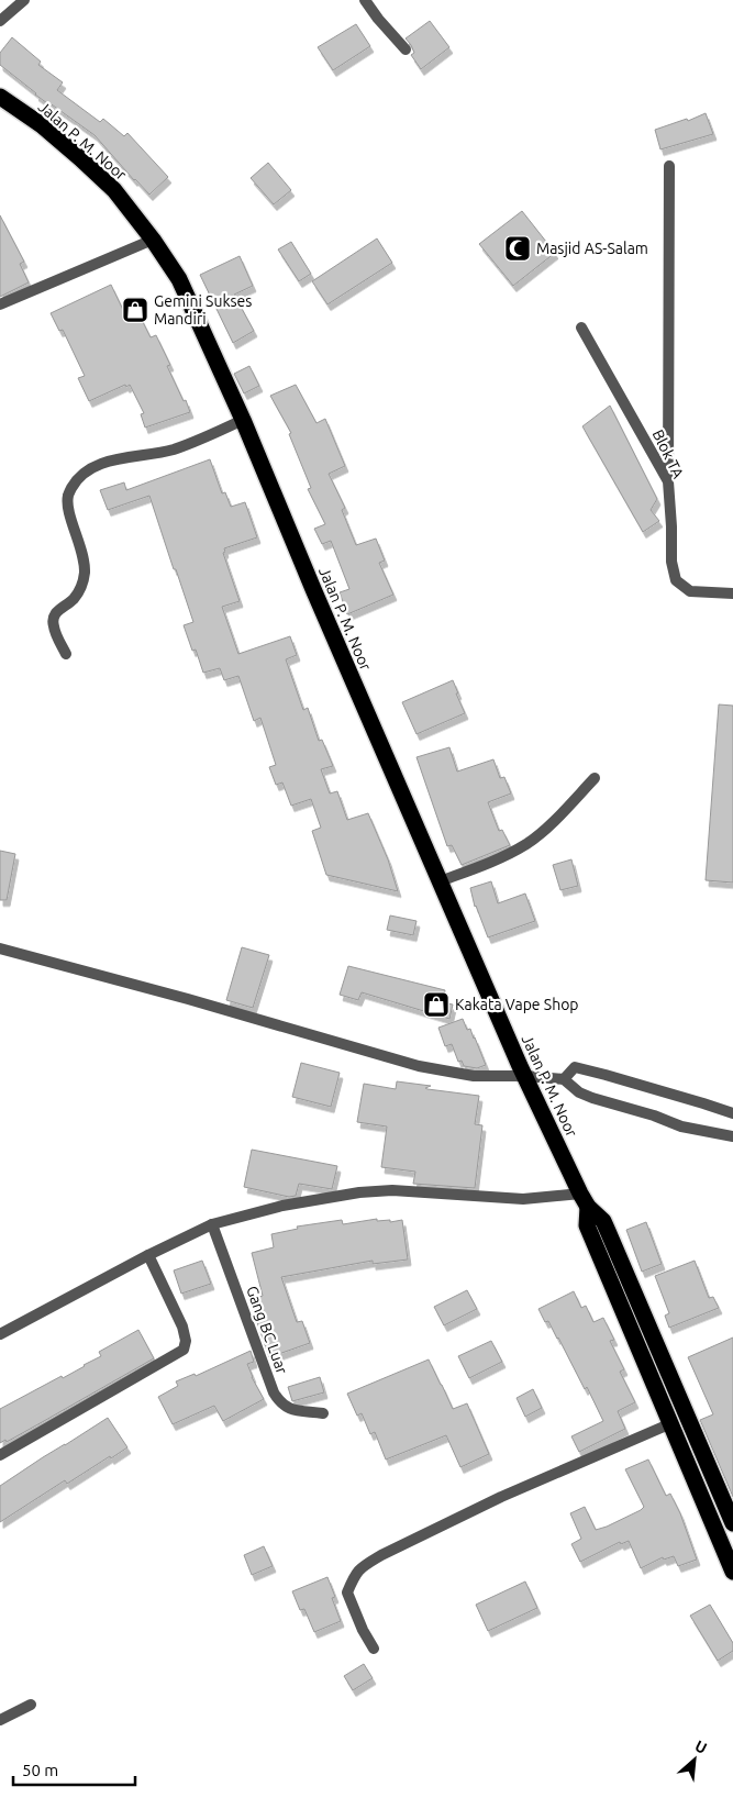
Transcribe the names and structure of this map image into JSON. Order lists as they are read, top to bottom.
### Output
{
  "streets": {
    "highway": ["Jalan P. M. Noor"],
    "street": ["Blok TA", "Gang BC Luar"]
  },
  "places": {
    "mosque": ["Masjid AS-Salam"],
    "shop": ["Gemini Sukses Mandiri", "Kakata Vape Shop"]
  },
  "scale_bar": "50 m",
  "north": "top right"
}
